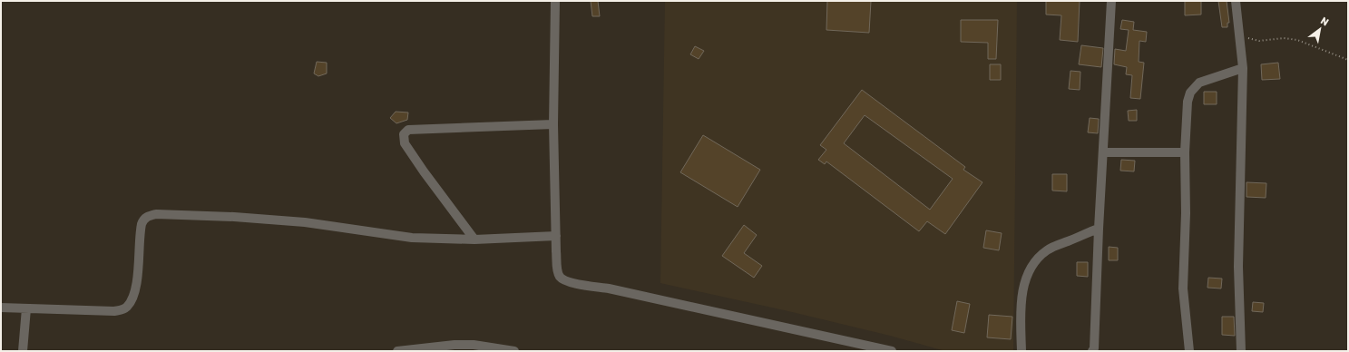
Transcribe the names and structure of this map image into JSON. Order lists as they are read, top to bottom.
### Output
{
  "north": "top right"
}
